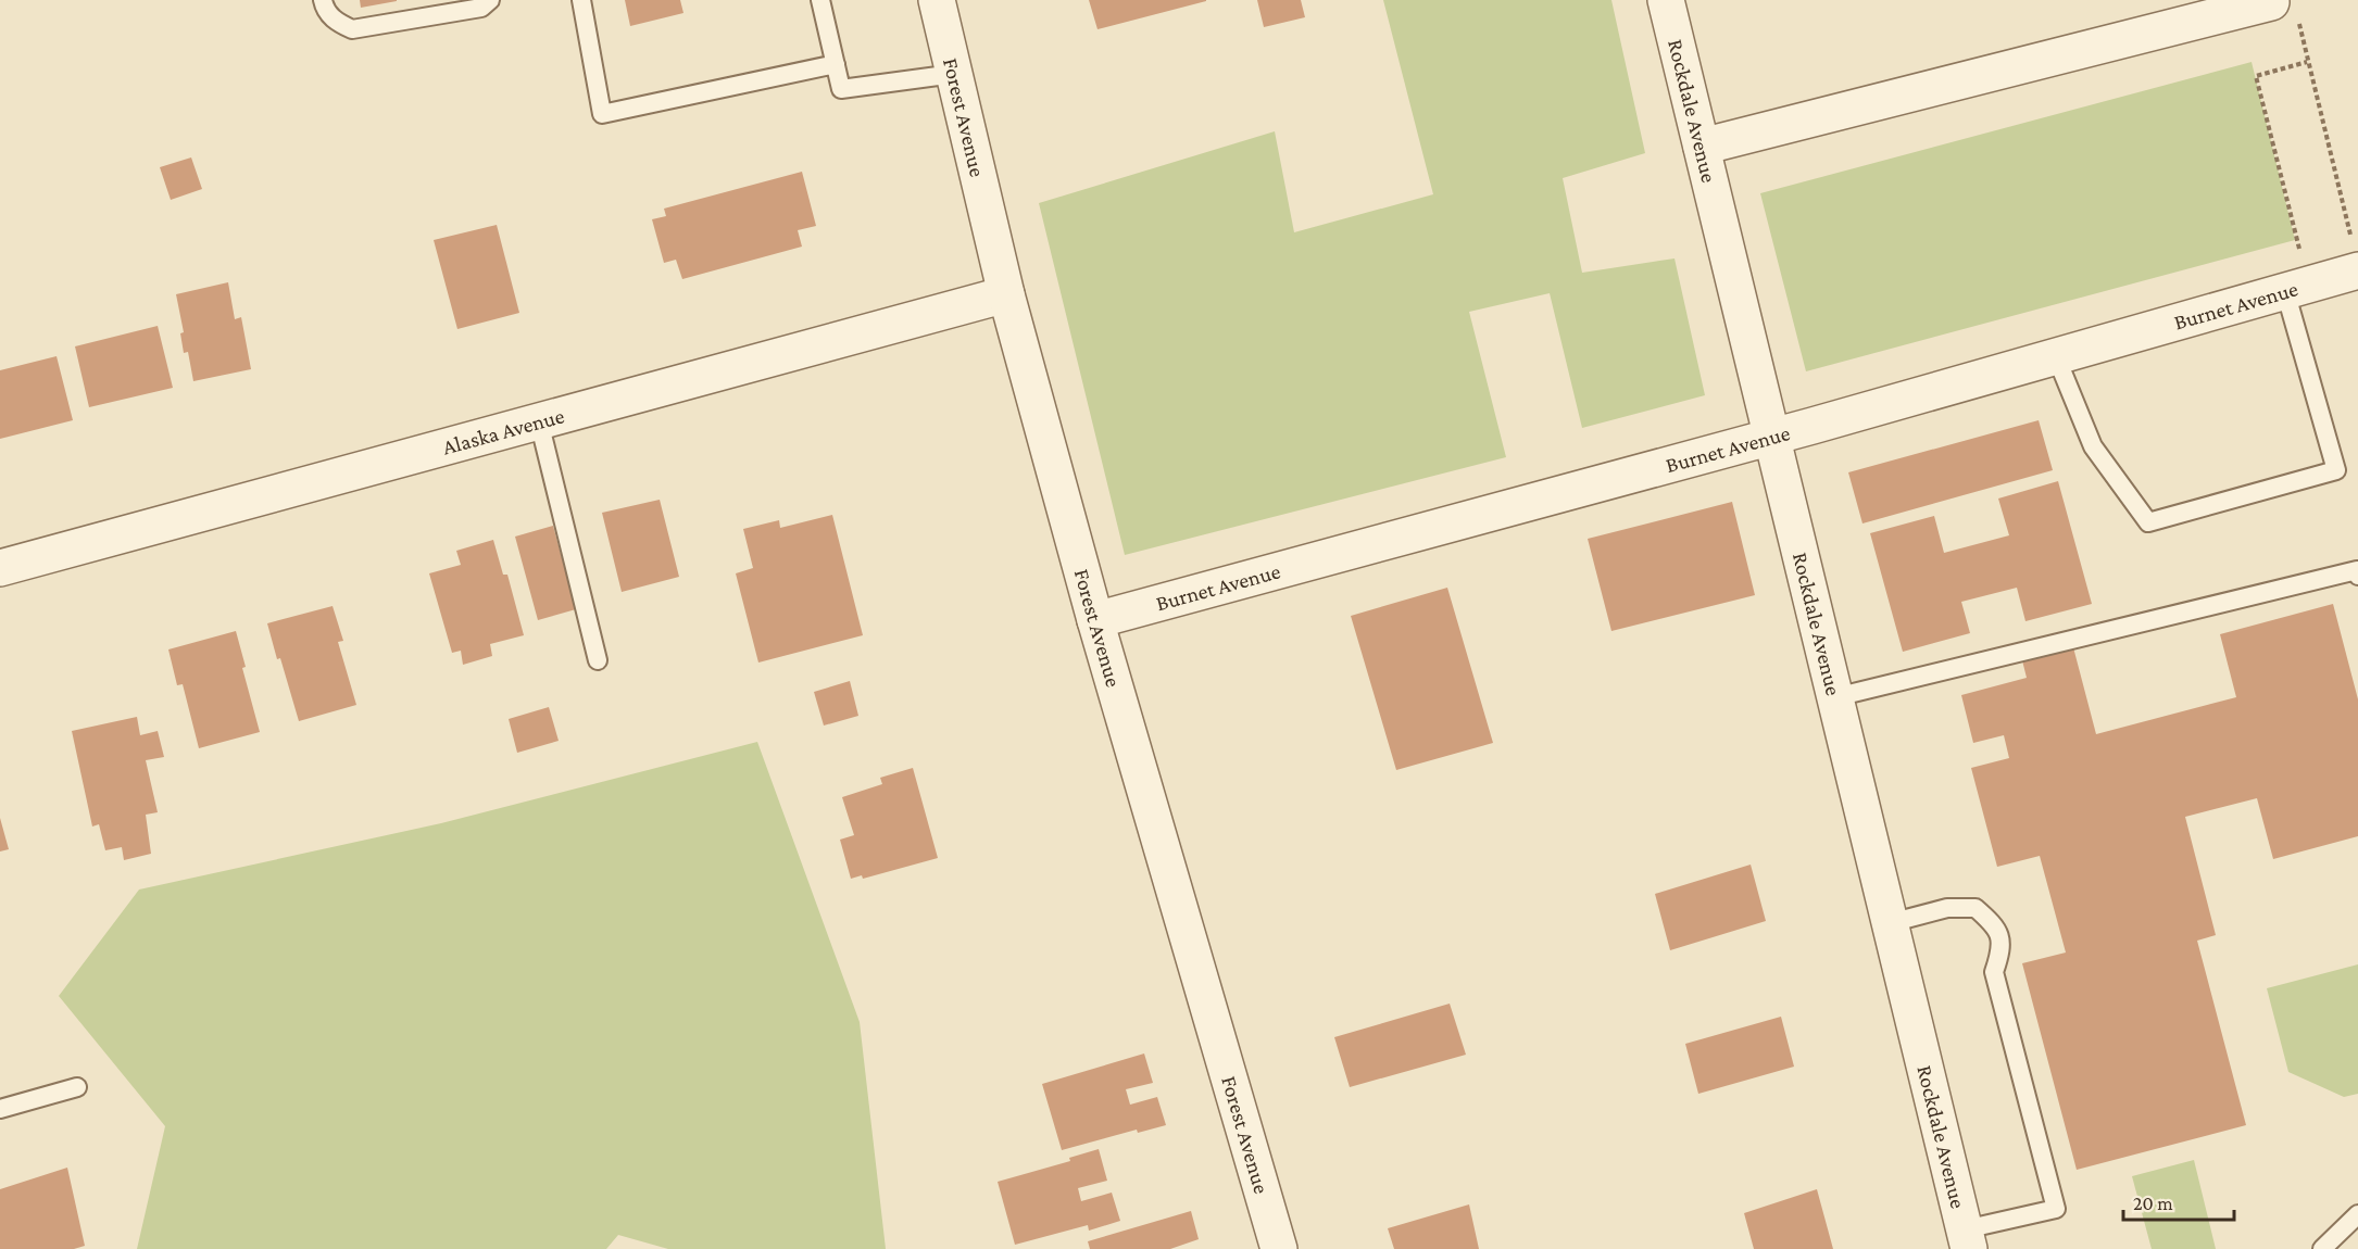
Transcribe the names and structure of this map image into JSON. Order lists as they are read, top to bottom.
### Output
{
  "streets": {
    "street": [
      "Rockdale Avenue",
      "Forest Avenue",
      "Burnet Avenue",
      "Alaska Avenue"
    ]
  },
  "crossings": [
    ["Rockdale Avenue", "Burnet Avenue"],
    ["Forest Avenue", "Burnet Avenue"],
    ["Forest Avenue", "Alaska Avenue"]
  ],
  "scale_bar": "20 m"
}
